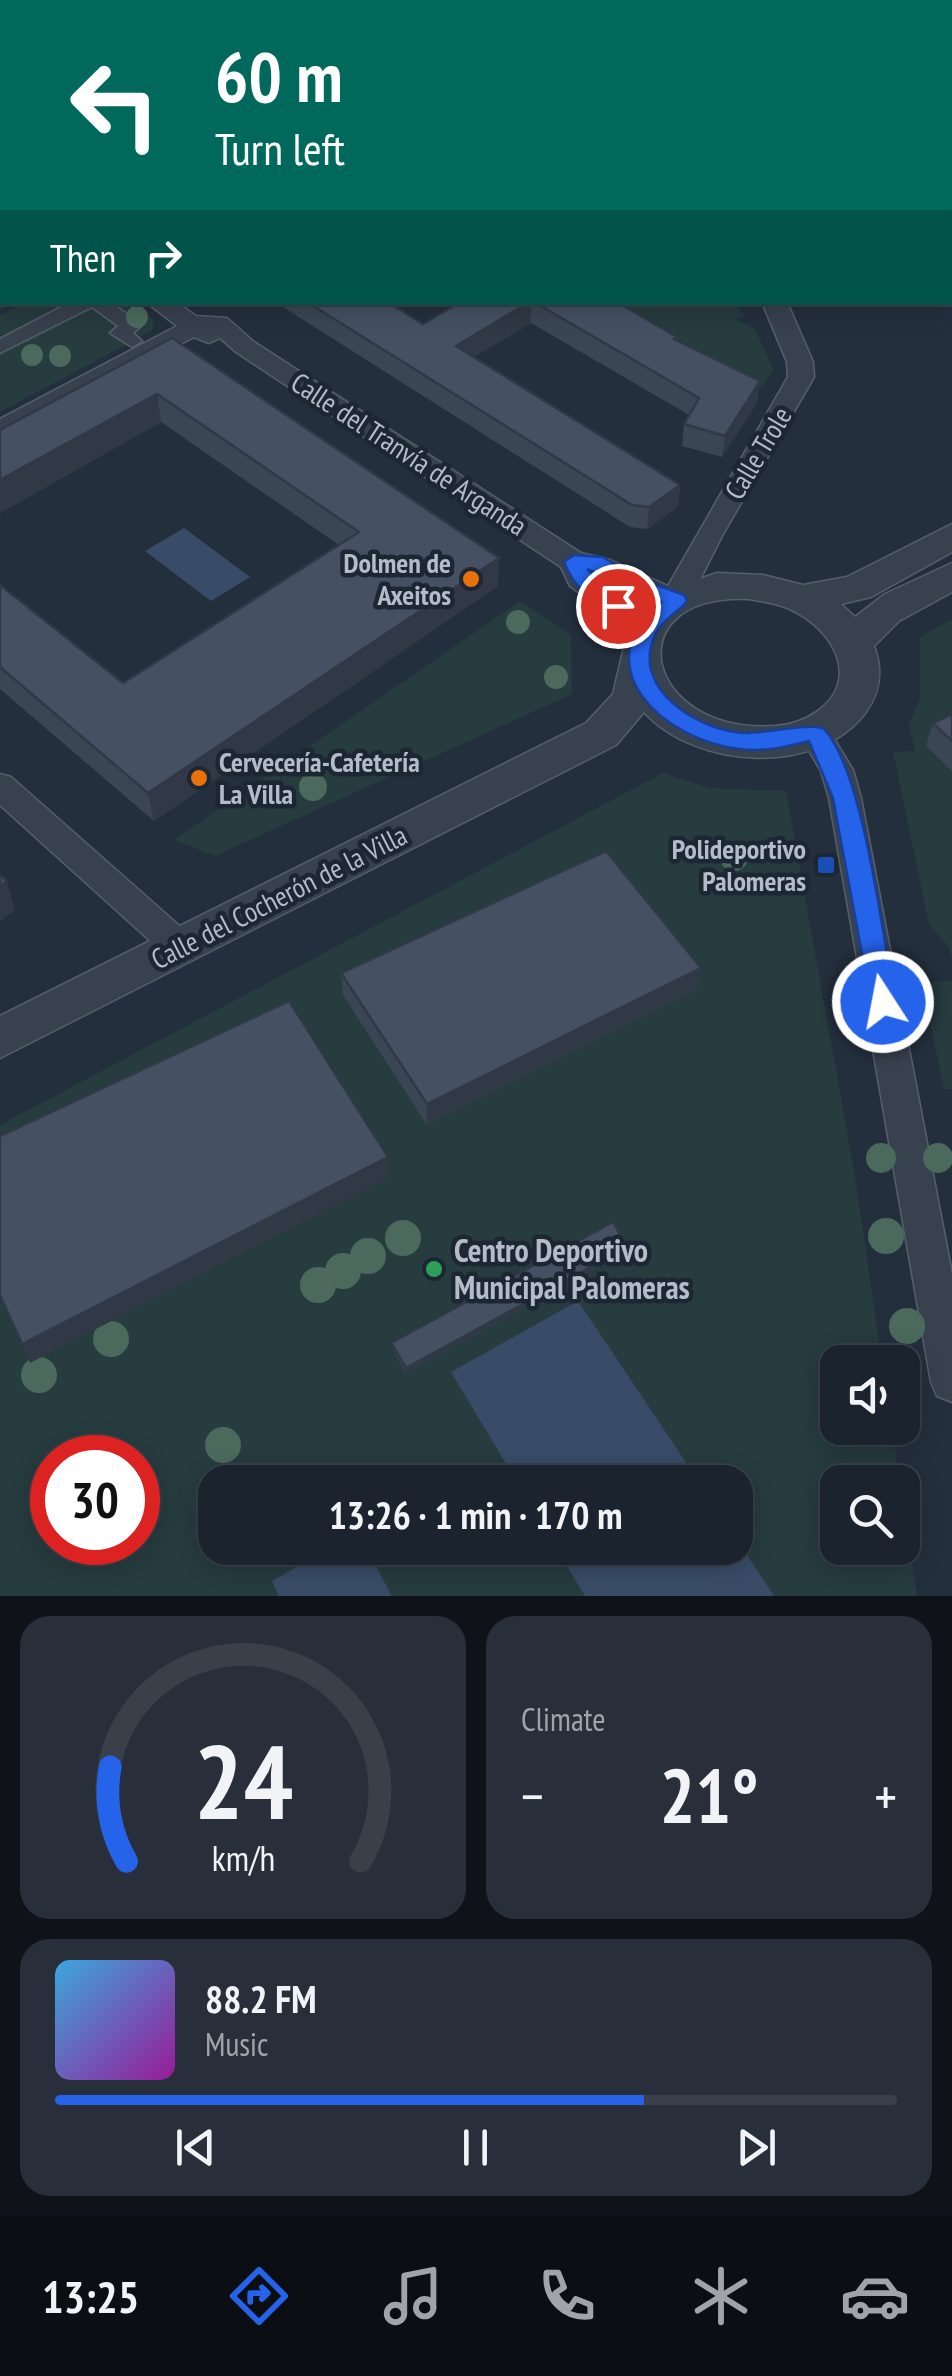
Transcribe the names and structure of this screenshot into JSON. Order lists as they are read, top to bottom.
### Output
{
  "streets": {
    "street": ["Calle Trole", "Calle del Tranvía de Arganda", "Calle del Cocherón de la Villa"]
  },
  "crossings": [
    ["Calle Trole", "Calle del Tranvía de Arganda"],
    ["Calle Trole", "Calle del Cocherón de la Villa"],
    ["Calle del Tranvía de Arganda", "Calle del Cocherón de la Villa"]
  ],
  "places": {
    "other": ["Dolmen de Axeitos", "Cervecería-Cafetería La Villa", "Centro Deportivo Municipal Palomeras"],
    "transit": ["Polideportivo Palomeras"]
  },
  "page": {
    "turn": ["60 m", "Turn left"],
    "then": "Then",
    "limit": "30",
    "trip": "13:26 · 1 min · 170 m",
    "tile": "Climate",
    "heat": ["−", "21°", "+"],
    "song": ["88.2 FM", "Music"],
    "tabs": "13:25",
    "gauge": ["24", "km/h"]
  }
}
